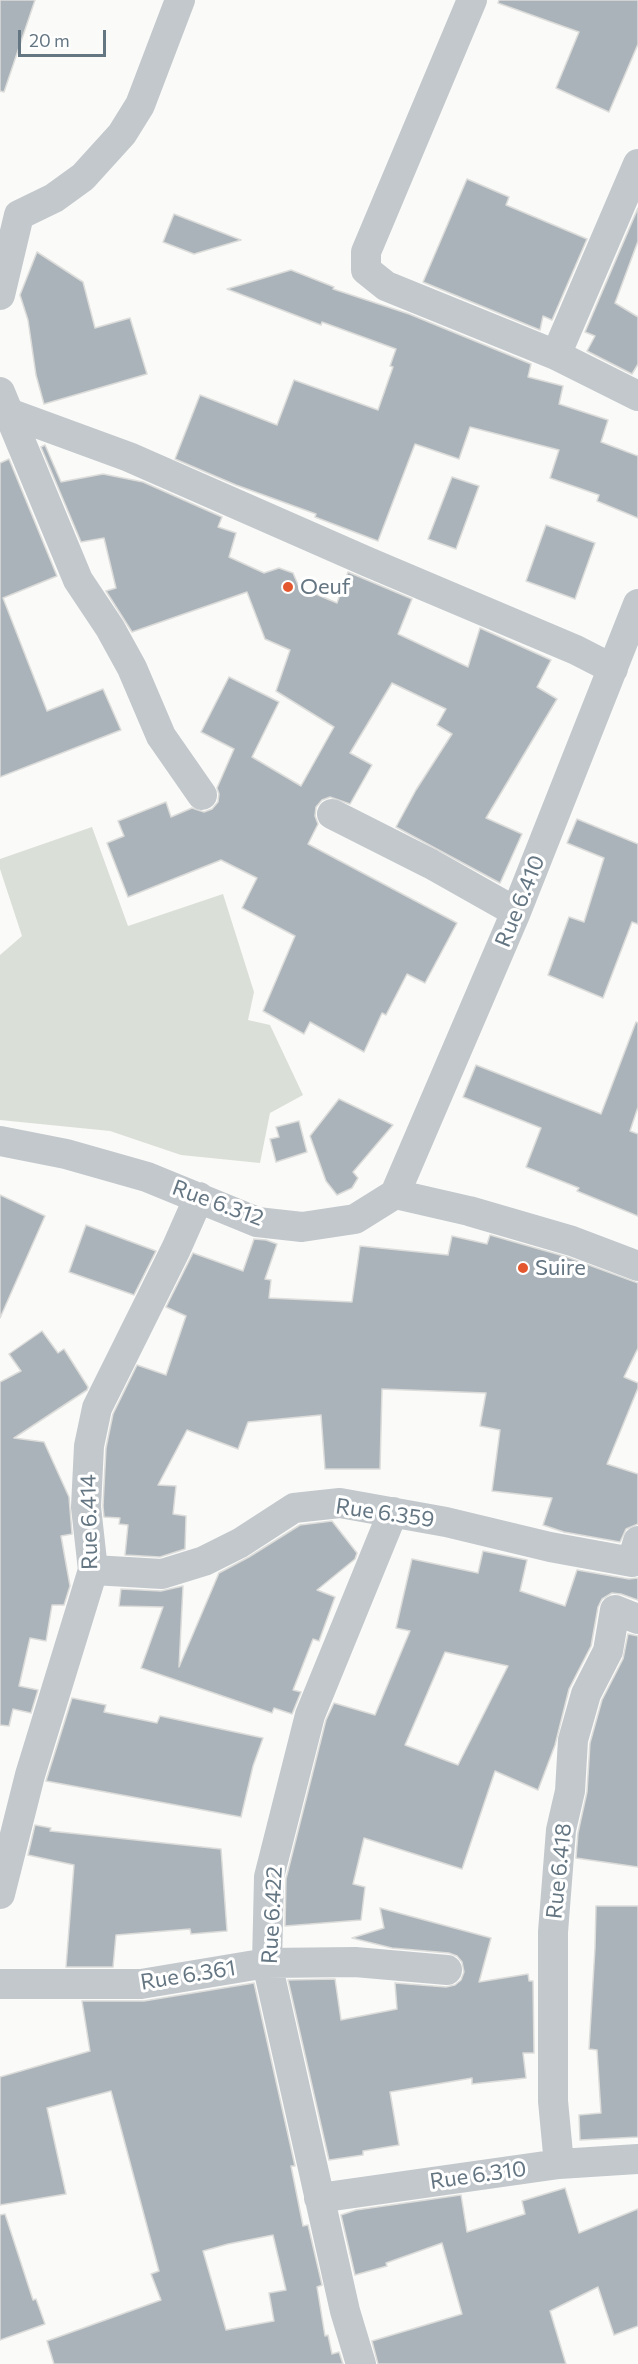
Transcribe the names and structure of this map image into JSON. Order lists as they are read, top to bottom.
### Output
{
  "streets": {
    "street": [
      "Rue 6.410",
      "Rue 6.312",
      "Rue 6.359",
      "Rue 6.414",
      "Rue 6.418",
      "Rue 6.422",
      "Rue 6.361",
      "Rue 6.310"
    ]
  },
  "crossings": [
    ["Rue 6.410", "Rue 6.312"],
    ["Rue 6.312", "Rue 6.414"],
    ["Rue 6.359", "Rue 6.414"],
    ["Rue 6.359", "Rue 6.418"],
    ["Rue 6.359", "Rue 6.422"],
    ["Rue 6.418", "Rue 6.310"],
    ["Rue 6.422", "Rue 6.361"],
    ["Rue 6.422", "Rue 6.310"]
  ],
  "places": ["Oeuf", "Suire"],
  "scale_bar": "20 m"
}
